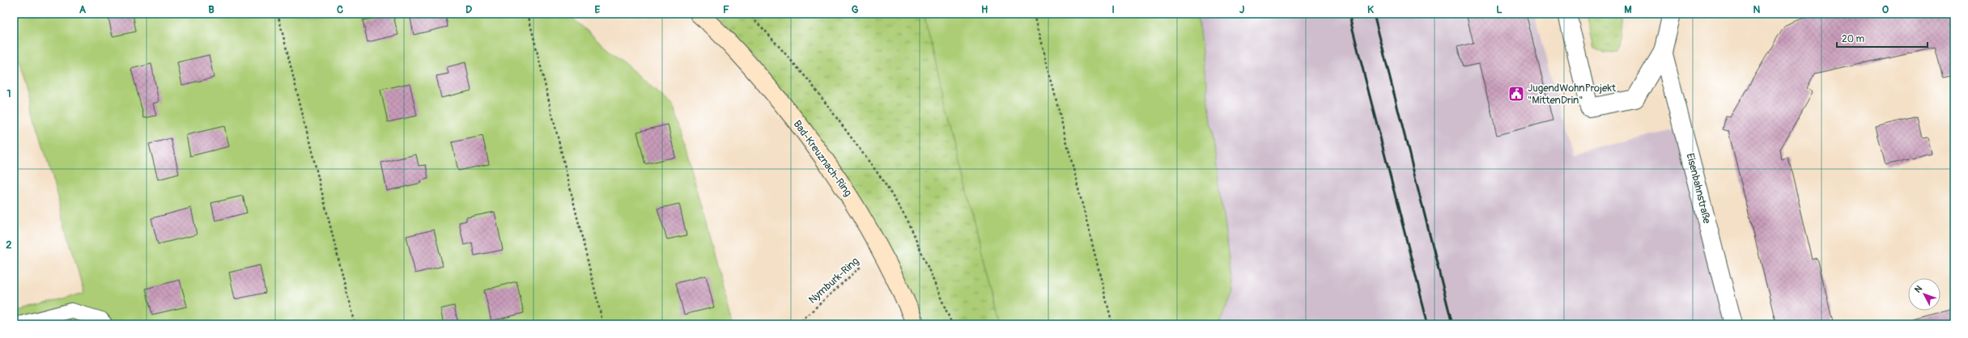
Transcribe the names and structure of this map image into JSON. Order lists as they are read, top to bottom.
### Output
{
  "streets": {
    "main road": ["Bad-Kreuznach-Ring"],
    "street": ["Eisenbahnstraße"],
    "path": ["Nymburk-Ring"]
  },
  "crossings": [
    ["Bad-Kreuznach-Ring", "Nymburk-Ring"]
  ],
  "places": {
    "public building": ["JugendWohnProjekt \"MittenDrin\""]
  },
  "scale_bar": "20 m",
  "north": "top left",
  "grid": {
    "columns": [
      "A",
      "B",
      "C",
      "D",
      "E",
      "F",
      "G",
      "H",
      "I",
      "J",
      "K",
      "L",
      "M",
      "N",
      "O"
    ],
    "rows": ["1", "2"]
  }
}
